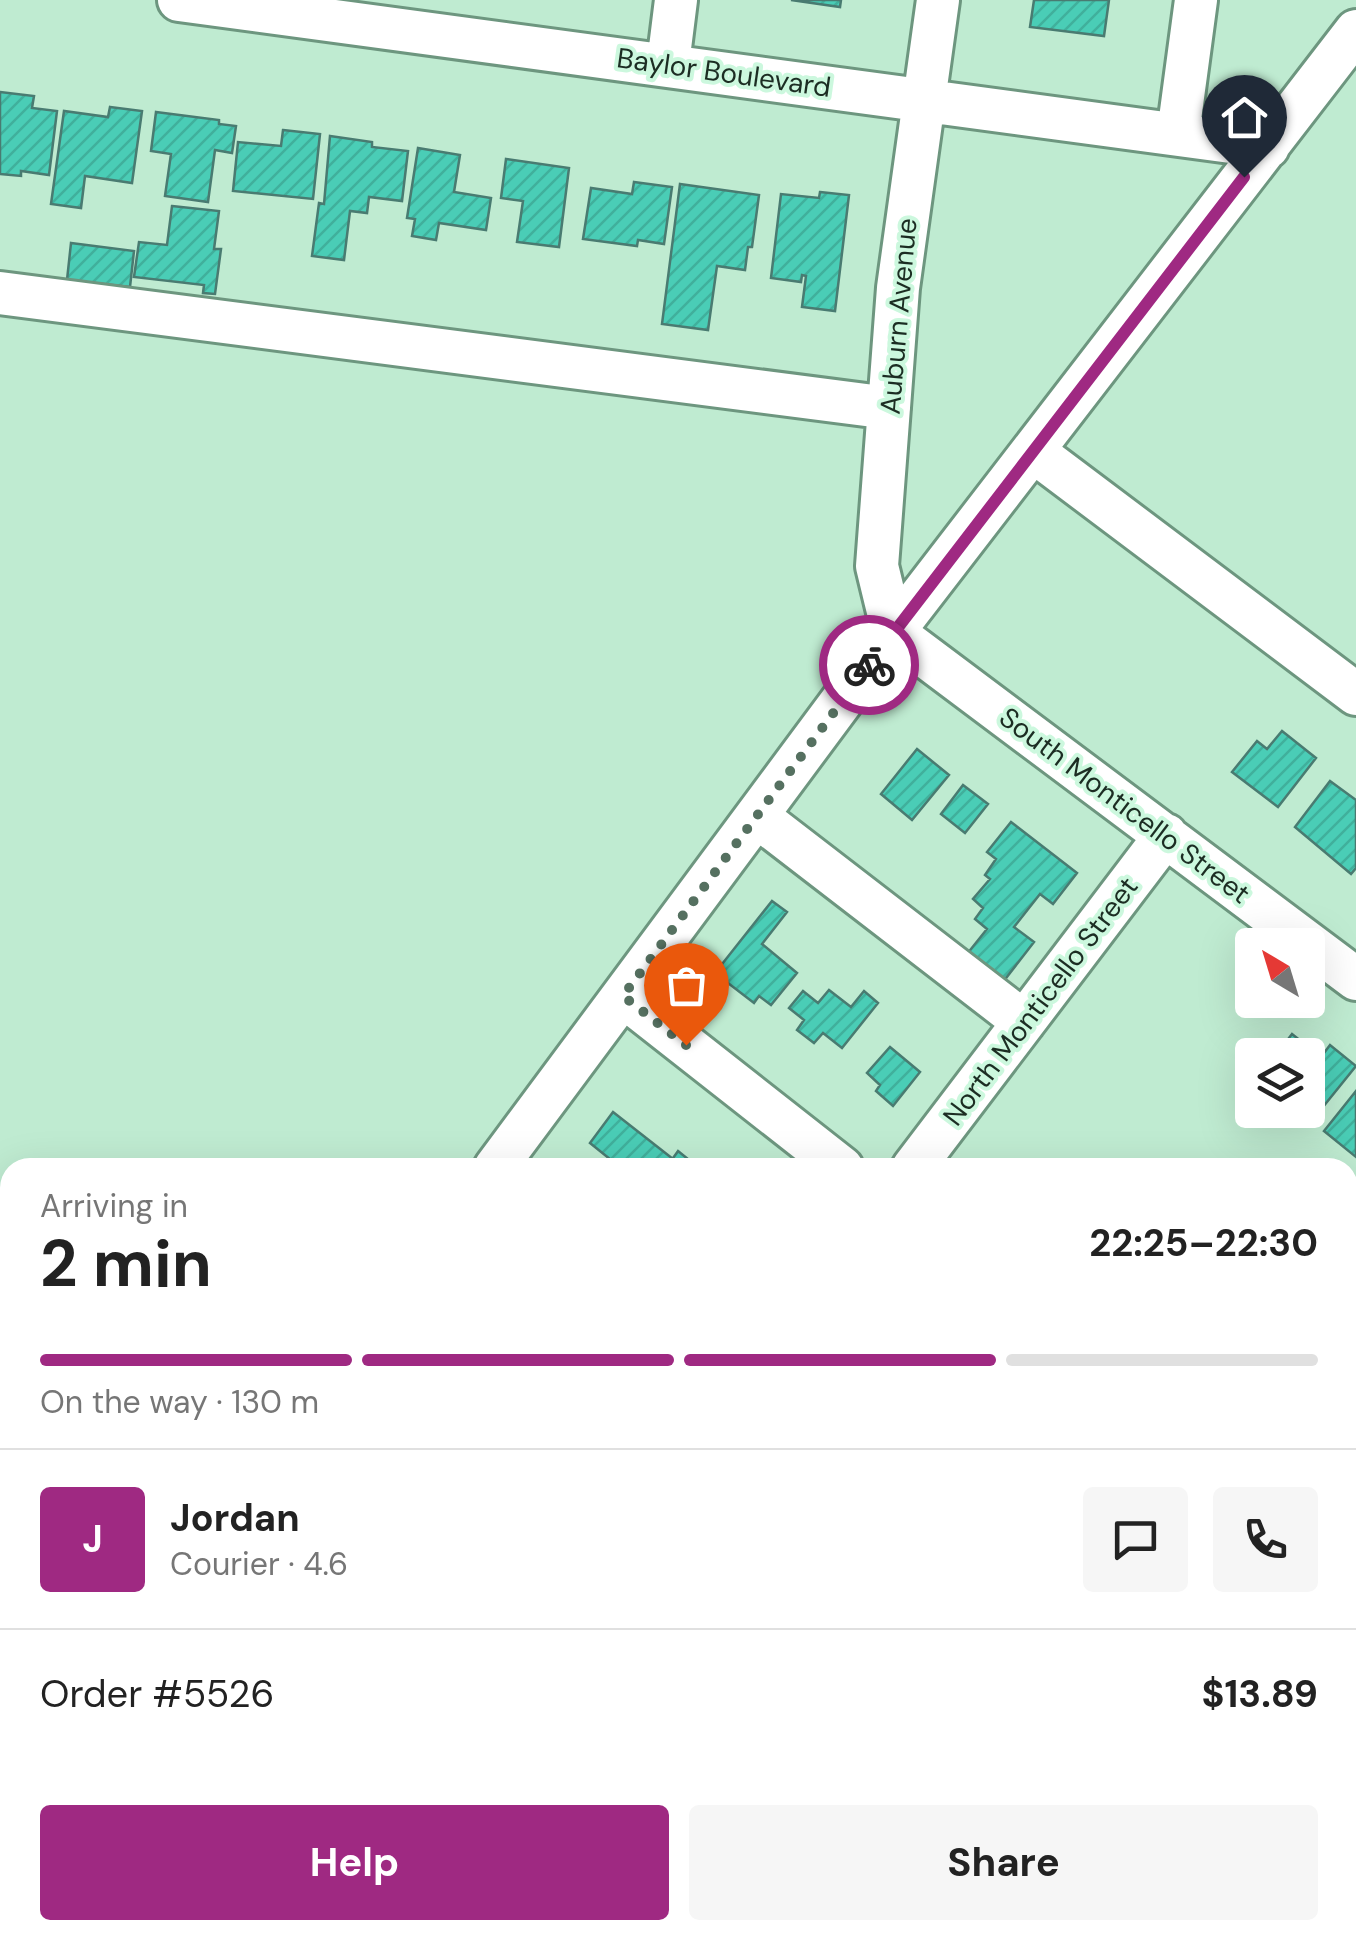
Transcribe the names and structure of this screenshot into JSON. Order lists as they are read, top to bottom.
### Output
{
  "streets": {
    "street": [
      "Baylor Boulevard",
      "Auburn Avenue",
      "South Monticello Street",
      "North Monticello Street"
    ]
  },
  "crossings": [
    ["Baylor Boulevard", "Auburn Avenue"],
    ["Auburn Avenue", "South Monticello Street"],
    ["South Monticello Street", "North Monticello Street"]
  ],
  "north": "top left",
  "page": {
    "heading": ["2 min", "Arriving in", "22:25–22:30"],
    "panel": [
      "Jordan",
      "Courier · 4.6",
      "Order #5526",
      "$13.89"
    ],
    "bar": "On the way · 130 m",
    "round": "J",
    "buttons": ["Help", "Share"]
  }
}
